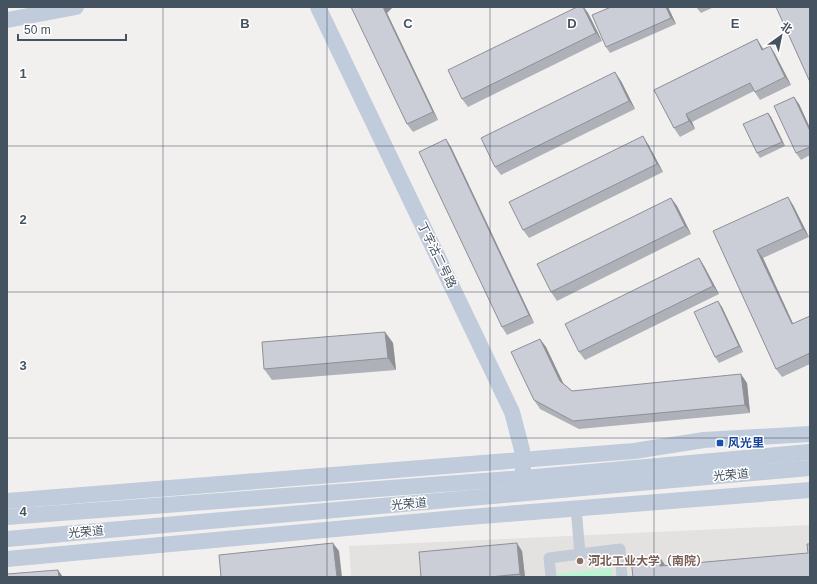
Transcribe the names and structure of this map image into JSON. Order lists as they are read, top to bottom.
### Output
{
  "streets": {
    "main road": ["丁字沽二号路", "光荣道"]
  },
  "crossings": [
    ["丁字沽二号路", "光荣道"]
  ],
  "places": {
    "transit": ["风光里"],
    "other": ["河北工业大学（南院）"]
  },
  "scale_bar": "50 m",
  "north": "top right",
  "grid": {
    "columns": [
      "B",
      "C",
      "D",
      "E"
    ],
    "rows": [
      "1",
      "2",
      "3",
      "4"
    ]
  }
}
